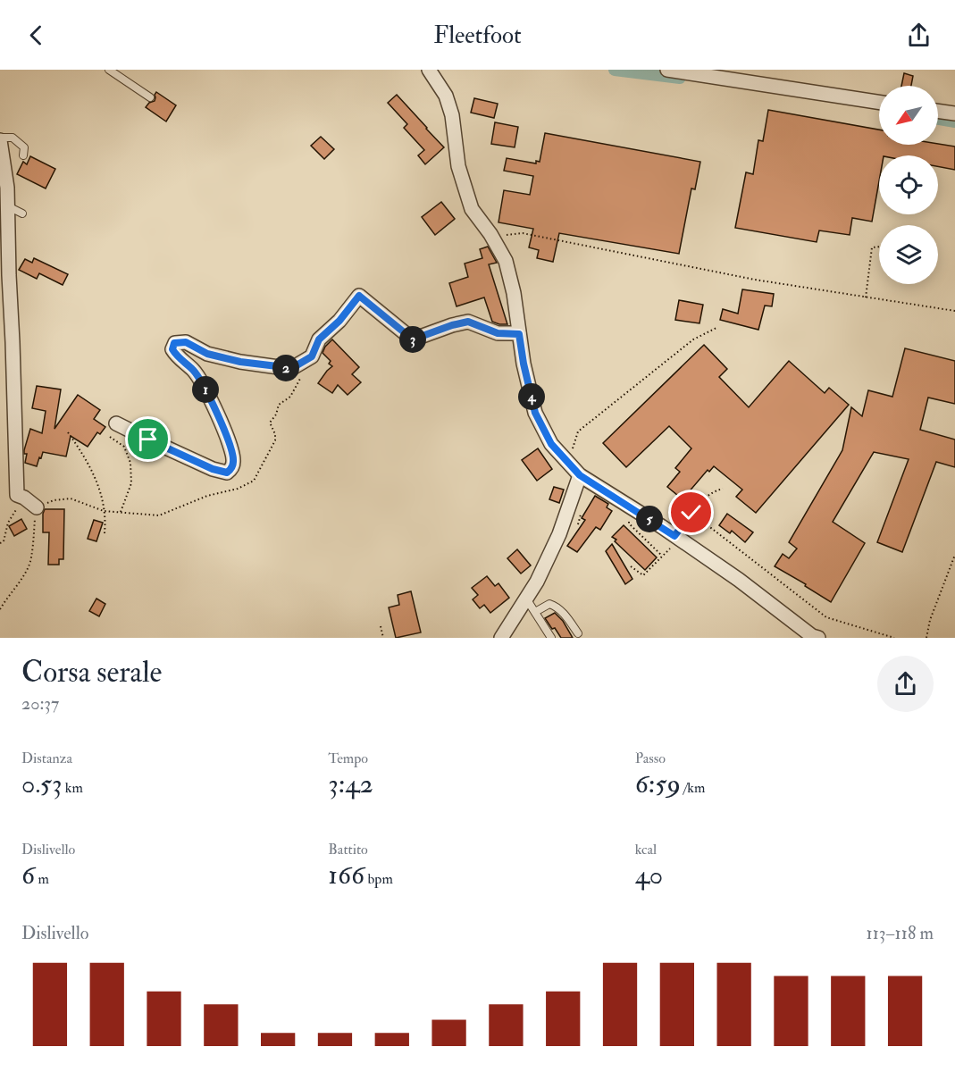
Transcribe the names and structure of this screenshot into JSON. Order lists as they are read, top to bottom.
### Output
{
  "north": "bottom left",
  "page": {
    "header": "Fleetfoot",
    "pins": [
      "3",
      "2",
      "1",
      "4",
      "5"
    ],
    "heading": ["Corsa serale", "20:37"],
    "stats": [
      ["Distanza", "0.53 km"],
      ["Tempo", "3:42"],
      ["Passo", "6:59 /km"],
      ["Dislivello", "6 m"],
      ["Battito", "166 bpm"],
      ["kcal", "40"]
    ],
    "chart": ["Dislivello", "113–118 m"]
  }
}
